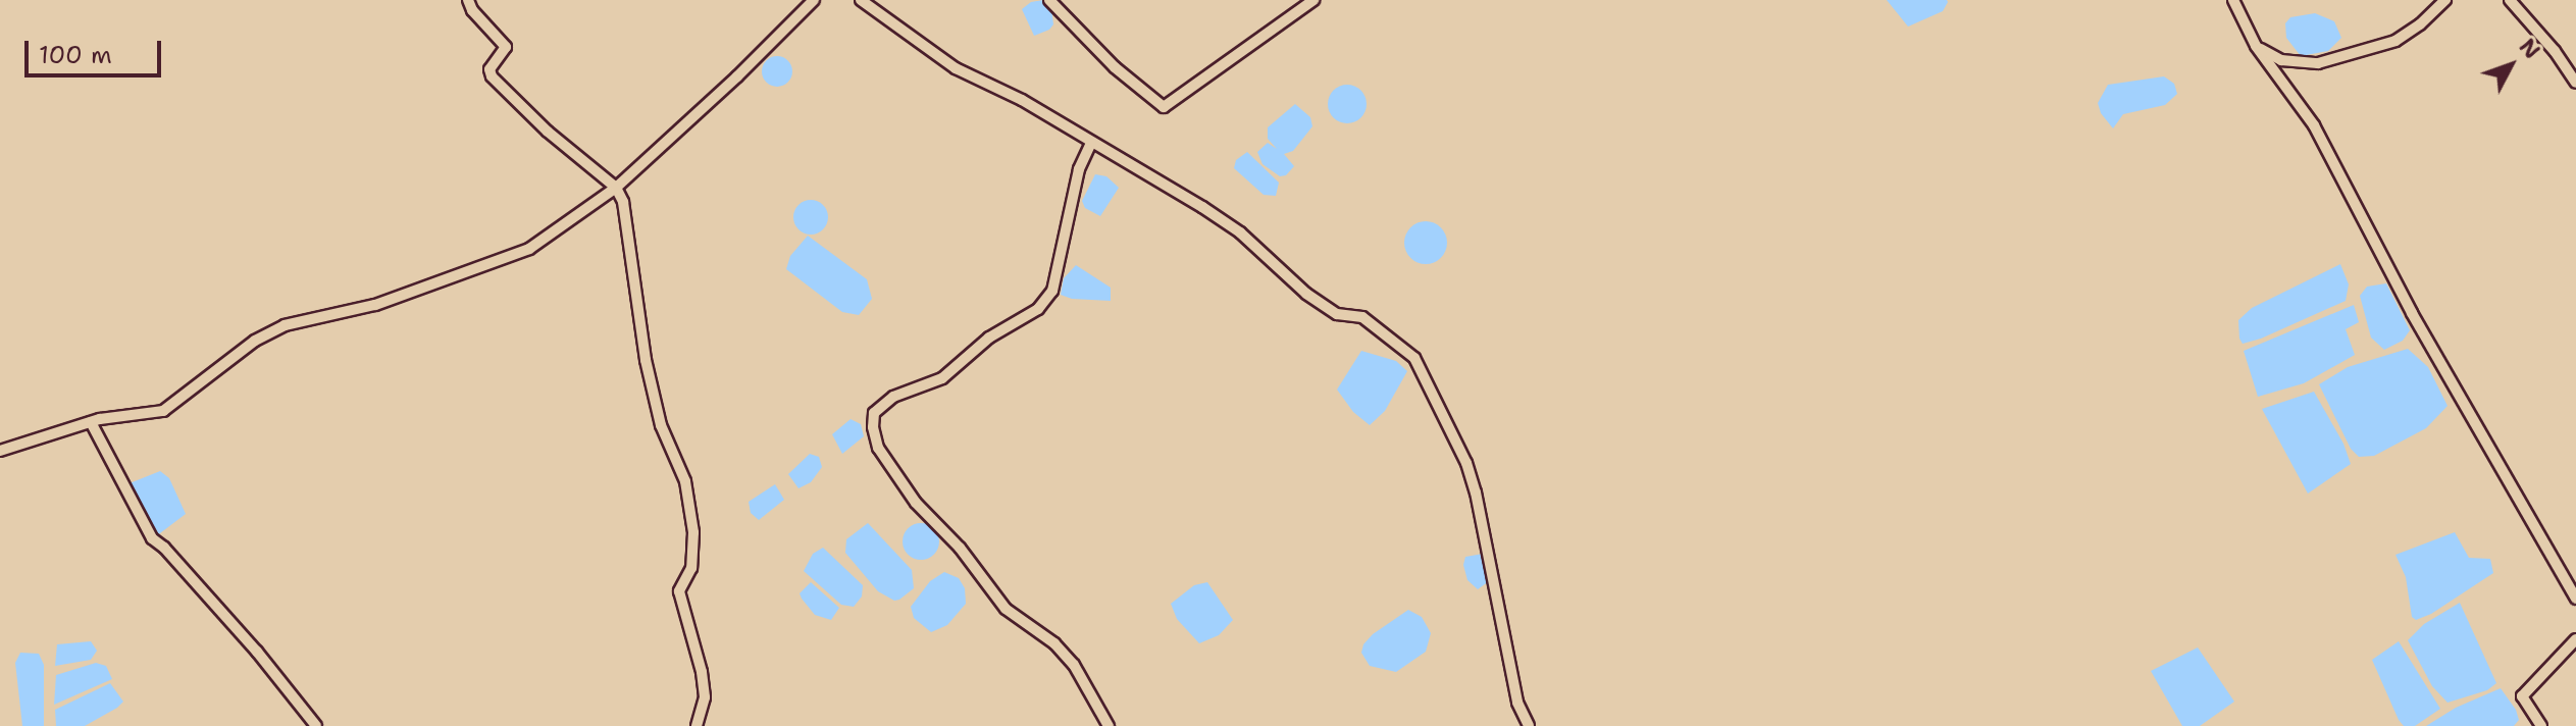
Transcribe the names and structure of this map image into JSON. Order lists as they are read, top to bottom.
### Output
{
  "scale_bar": "100 m",
  "north": "top right"
}
